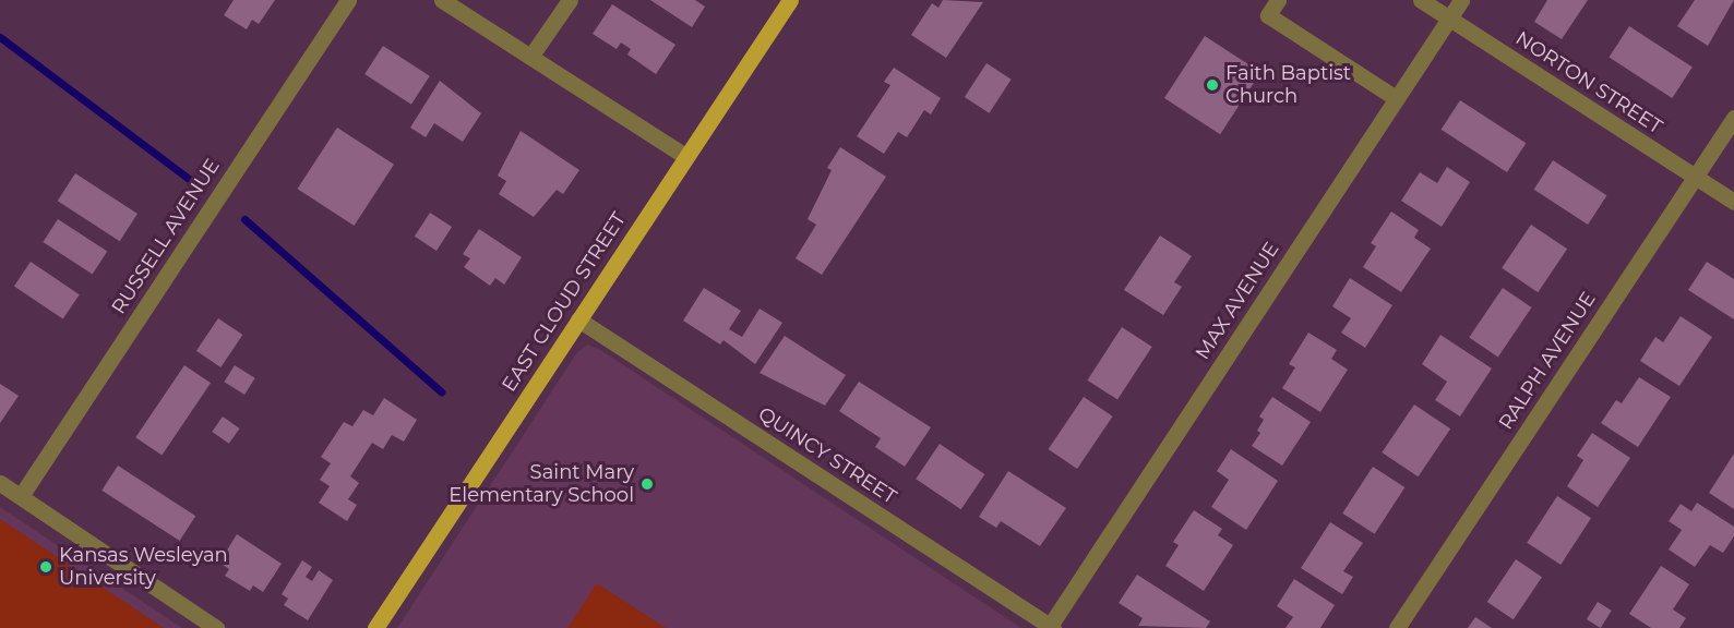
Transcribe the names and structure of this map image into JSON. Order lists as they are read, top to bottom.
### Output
{
  "streets": {
    "main road": ["EAST CLOUD STREET"],
    "street": [
      "NORTON STREET",
      "RUSSELL AVENUE",
      "MAX AVENUE",
      "RALPH AVENUE",
      "QUINCY STREET"
    ]
  },
  "crossings": [
    ["NORTON STREET", "MAX AVENUE"],
    ["NORTON STREET", "RALPH AVENUE"],
    ["MAX AVENUE", "QUINCY STREET"],
    ["EAST CLOUD STREET", "QUINCY STREET"]
  ],
  "places": ["Faith Baptist Church", "Saint Mary Elementary School", "Kansas Wesleyan University"]
}
